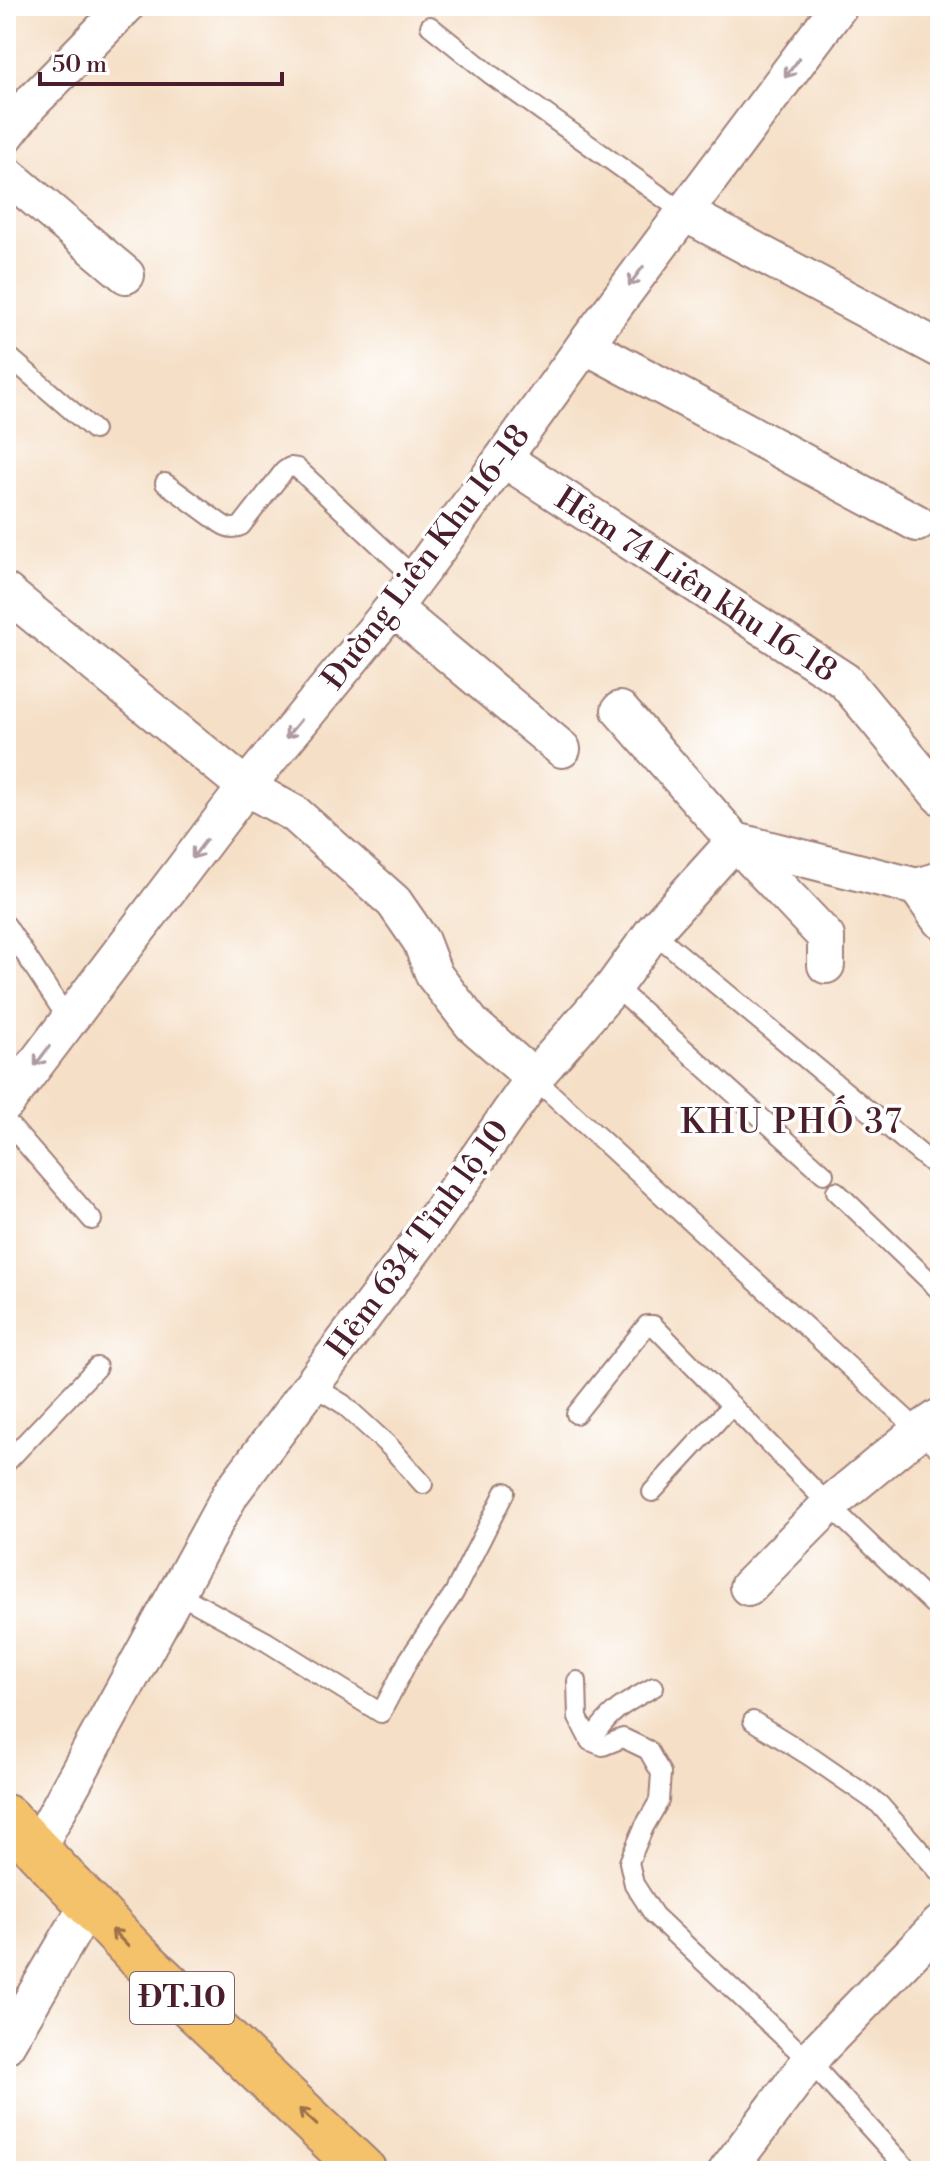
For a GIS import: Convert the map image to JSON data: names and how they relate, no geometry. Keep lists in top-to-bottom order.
{
  "streets": {
    "main road": ["ĐT.10"],
    "street": ["Đường Liên Khu 16-18", "Hẻm 74 Liên khu 16-18", "Hẻm 634 Tỉnh lộ 10"]
  },
  "crossings": [
    ["Đường Liên Khu 16-18", "Hẻm 74 Liên khu 16-18"],
    ["Hẻm 634 Tỉnh lộ 10", "ĐT.10"]
  ],
  "one_way": ["Đường Liên Khu 16-18"],
  "districts": ["KHU PHỐ 37"],
  "scale_bar": "50 m"
}
